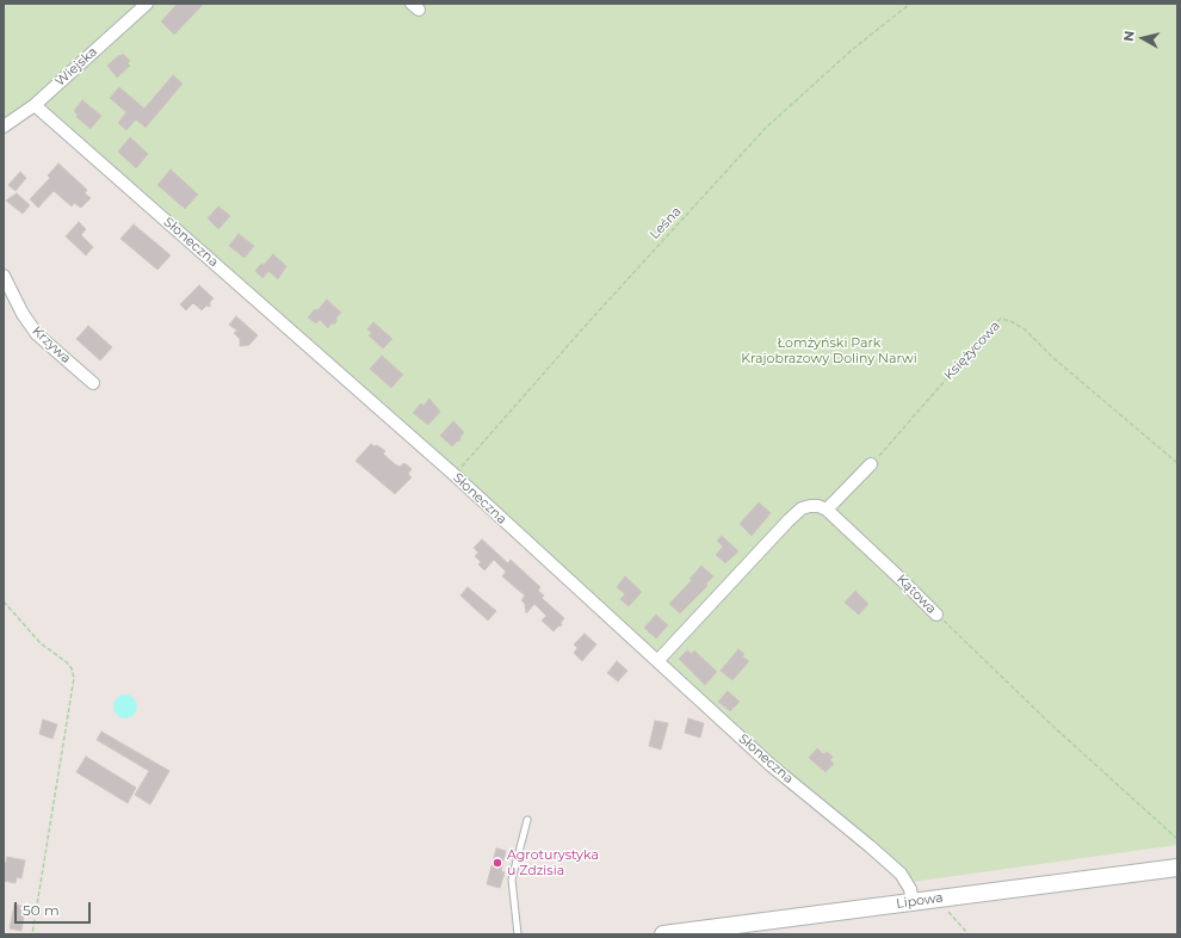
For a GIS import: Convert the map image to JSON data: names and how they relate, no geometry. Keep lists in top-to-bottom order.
{
  "streets": {
    "main road": ["Lipowa"],
    "street": [
      "Wiejska",
      "Słoneczna",
      "Krzywa",
      "Kątowa"
    ],
    "path": ["Leśna", "Księżycowa"]
  },
  "crossings": [
    ["Wiejska", "Słoneczna"],
    ["Leśna", "Słoneczna"],
    ["Słoneczna", "Lipowa"]
  ],
  "parks": ["Łomżyński Park Krajobrazowy Doliny Narwi"],
  "places": ["Agroturystyka u Zdzisia"],
  "scale_bar": "50 m",
  "north": "left"
}
